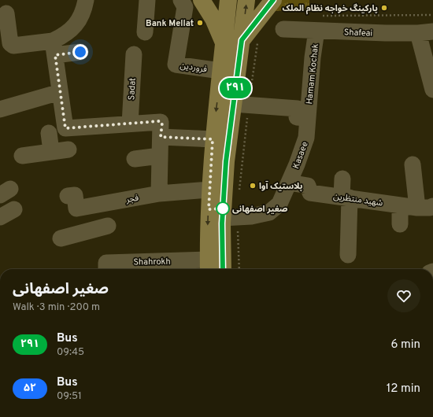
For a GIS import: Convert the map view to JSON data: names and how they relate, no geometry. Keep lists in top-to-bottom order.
{
  "streets": {
    "street": [
      "Shafeai",
      "فروردین",
      "Hamam Kochak",
      "Sadat",
      "Kasaee",
      "فجر",
      "شهید منتظرین",
      "Shahrokh"
    ]
  },
  "crossings": [
    ["Shafeai", "Hamam Kochak"],
    ["Hamam Kochak", "Kasaee"],
    ["Kasaee", "شهید منتظرین"]
  ],
  "places": [
    "پارکینگ خواجه نظام الملک",
    "Bank Mellat",
    "پلاستیک آوا",
    "صغیر اصفهانی"
  ],
  "lines": ["bus line ۲۹۱"],
  "page": {
    "on_map": "۲۹۱",
    "heading": ["صغیر اصفهانی", "Walk · 3 min · 200 m"],
    "list": [
      {
        "mark": "۲۹۱",
        "name": "Bus",
        "note": "09:45",
        "value": "6 min"
      },
      {
        "mark": "۵۲",
        "name": "Bus",
        "note": "09:51",
        "value": "12 min"
      }
    ]
  }
}
